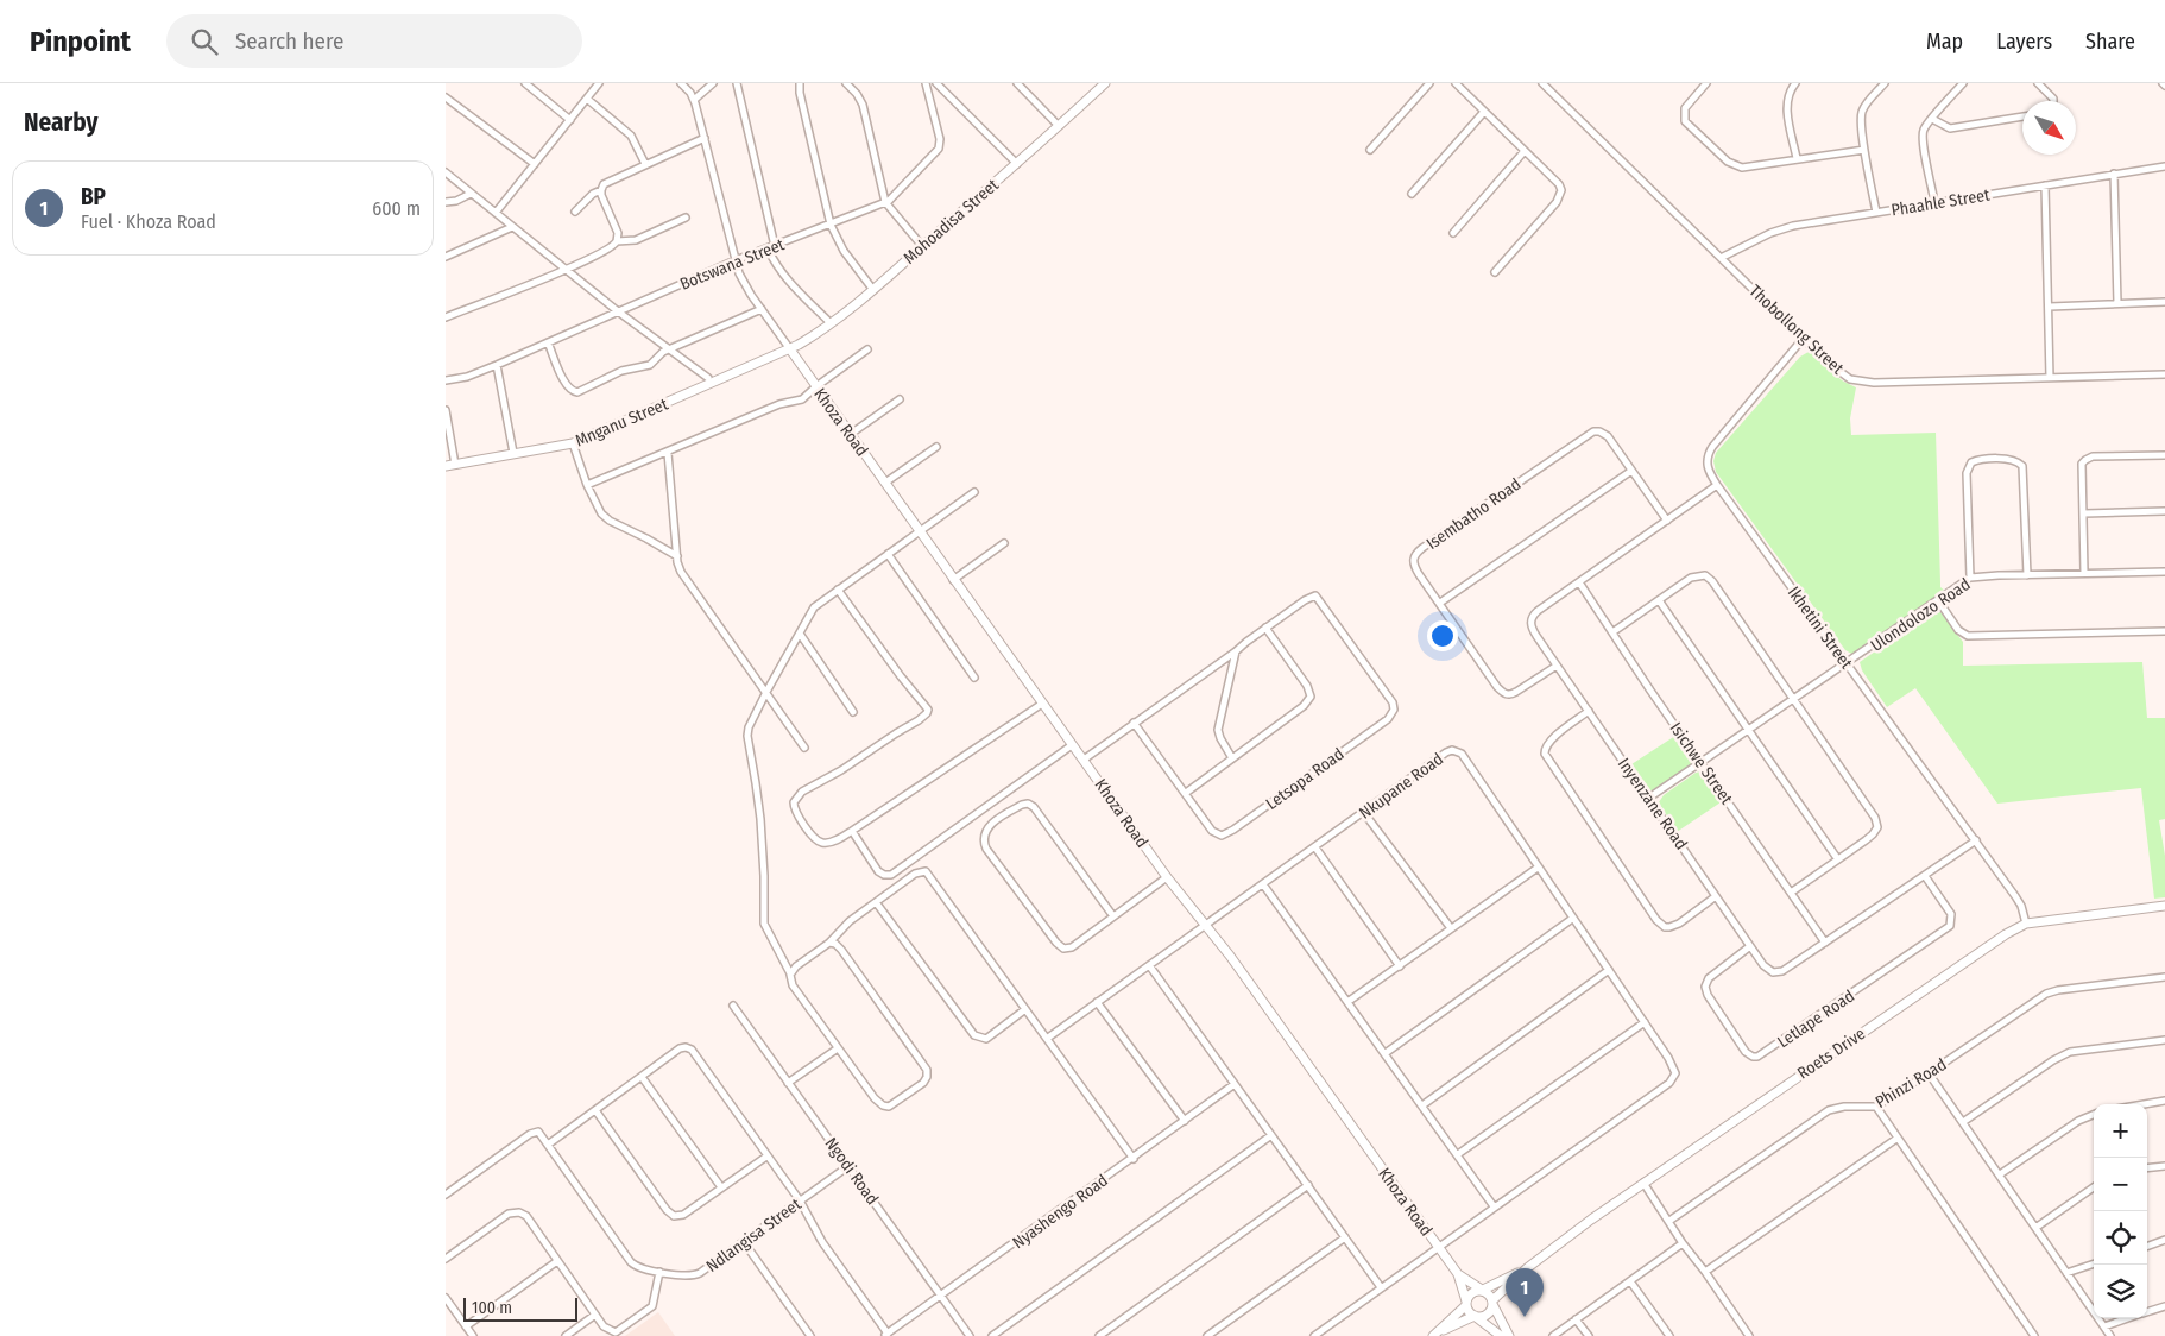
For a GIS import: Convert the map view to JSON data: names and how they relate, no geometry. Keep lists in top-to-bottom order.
{
  "streets": {
    "street": [
      "Phaahle Street",
      "Mohoadisa Street",
      "Botswana Street",
      "Thobollong Street",
      "Mnganu Street",
      "Khoza Road",
      "Isembatho Road",
      "Ulondolozo Road",
      "Ikhetini Street",
      "Isichwe Street",
      "Letsopa Road",
      "Nkupane Road",
      "Inyenzane Road",
      "Letlape Road",
      "Roets Drive",
      "Phinzi Road",
      "Ngodi Road",
      "Nyashengo Road",
      "Ndlangisa Street"
    ]
  },
  "crossings": [
    ["Phaahle Street", "Thobollong Street"],
    ["Mohoadisa Street", "Mnganu Street"],
    ["Mohoadisa Street", "Khoza Road"],
    ["Thobollong Street", "Ikhetini Street"],
    ["Mnganu Street", "Khoza Road"],
    ["Khoza Road", "Nkupane Road"],
    ["Khoza Road", "Roets Drive"],
    ["Isembatho Road", "Inyenzane Road"],
    ["Ulondolozo Road", "Ikhetini Street"],
    ["Ulondolozo Road", "Isichwe Street"],
    ["Ulondolozo Road", "Inyenzane Road"],
    ["Ikhetini Street", "Inyenzane Road"],
    ["Ikhetini Street", "Roets Drive"],
    ["Isichwe Street", "Inyenzane Road"],
    ["Inyenzane Road", "Letlape Road"],
    ["Ngodi Road", "Nyashengo Road"],
    ["Ngodi Road", "Ndlangisa Street"]
  ],
  "scale_bar": "100 m",
  "north": "bottom right",
  "page": {
    "header": "Pinpoint",
    "search": "Search here",
    "nav": ["Map", "Layers", "Share"],
    "heading": "Nearby",
    "list": [
      {
        "mark": "1",
        "name": "BP",
        "note": "Fuel · Khoza Road",
        "value": "600 m"
      }
    ],
    "map_buttons": ["+", "−"],
    "pins": "1",
    "scale": "100 m"
  }
}
